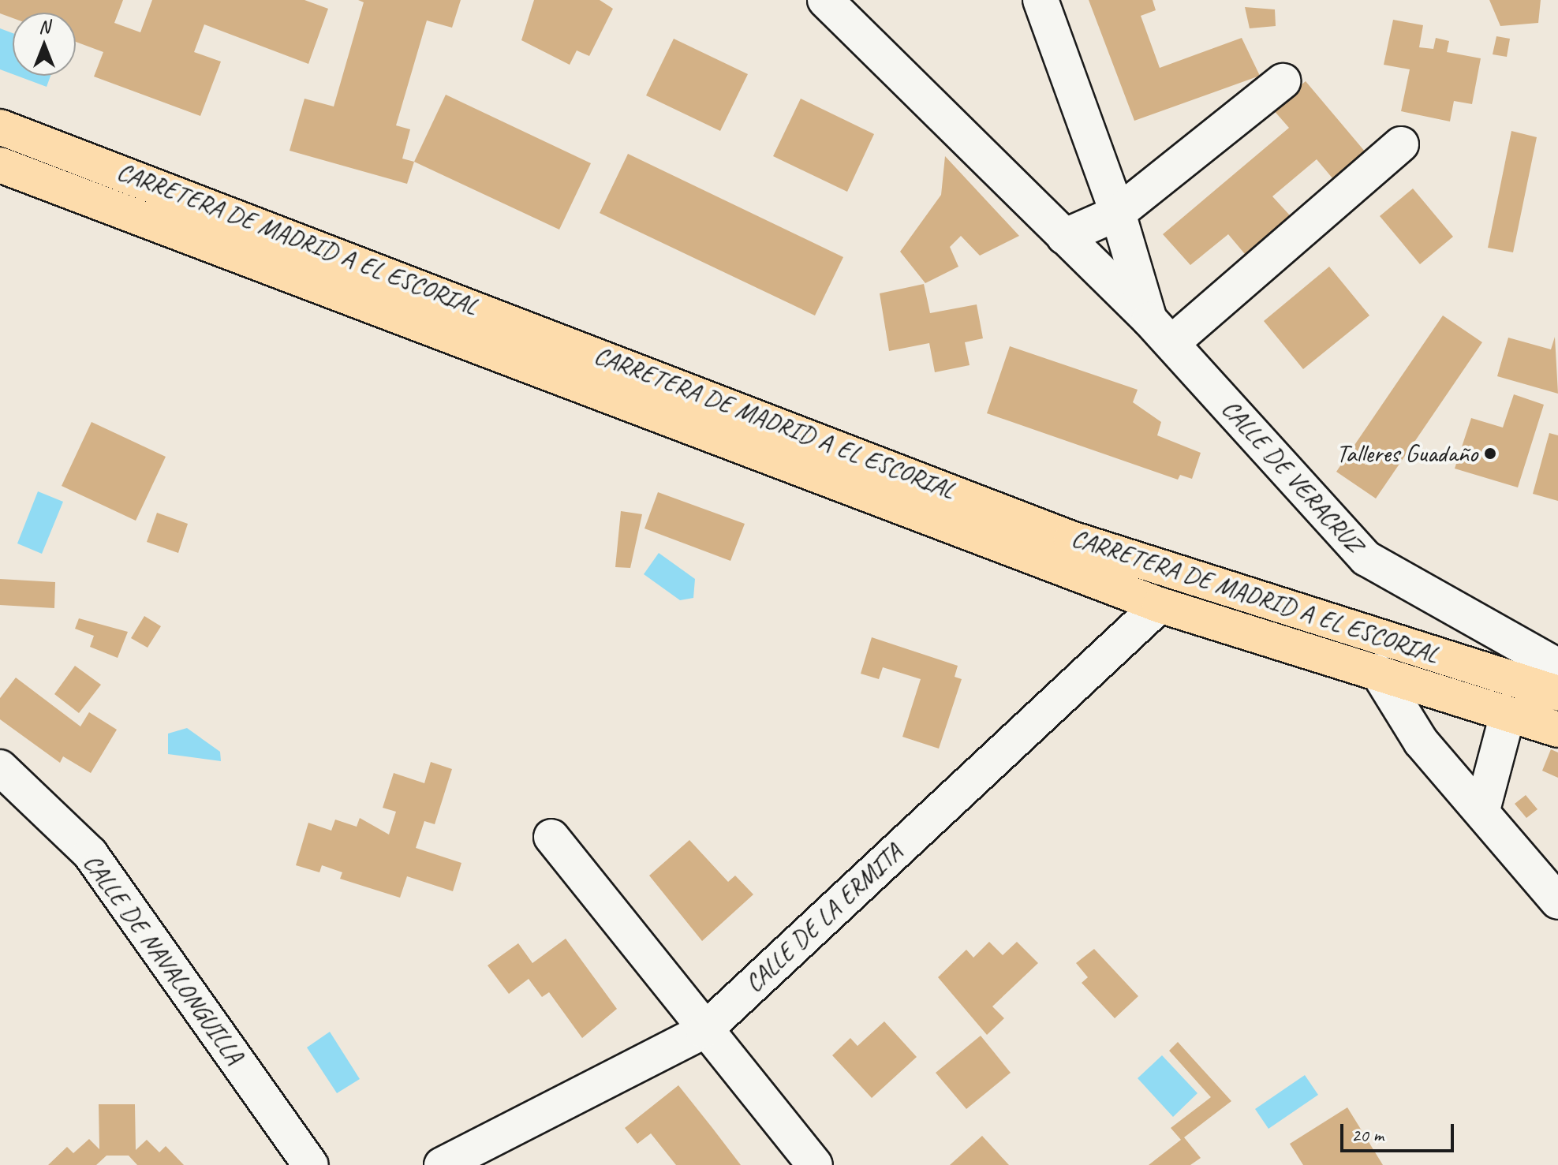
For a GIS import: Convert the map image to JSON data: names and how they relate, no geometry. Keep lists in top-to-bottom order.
{
  "streets": {
    "highway": ["CARRETERA DE MADRID A EL ESCORIAL"],
    "street": ["CALLE DE VERACRUZ", "CALLE DE LA ERMITA", "CALLE DE NAVALONGUILLA"]
  },
  "crossings": [
    ["CARRETERA DE MADRID A EL ESCORIAL", "CALLE DE LA ERMITA"]
  ],
  "places": ["Talleres Guadaño"],
  "scale_bar": "20 m",
  "north": "top"
}
